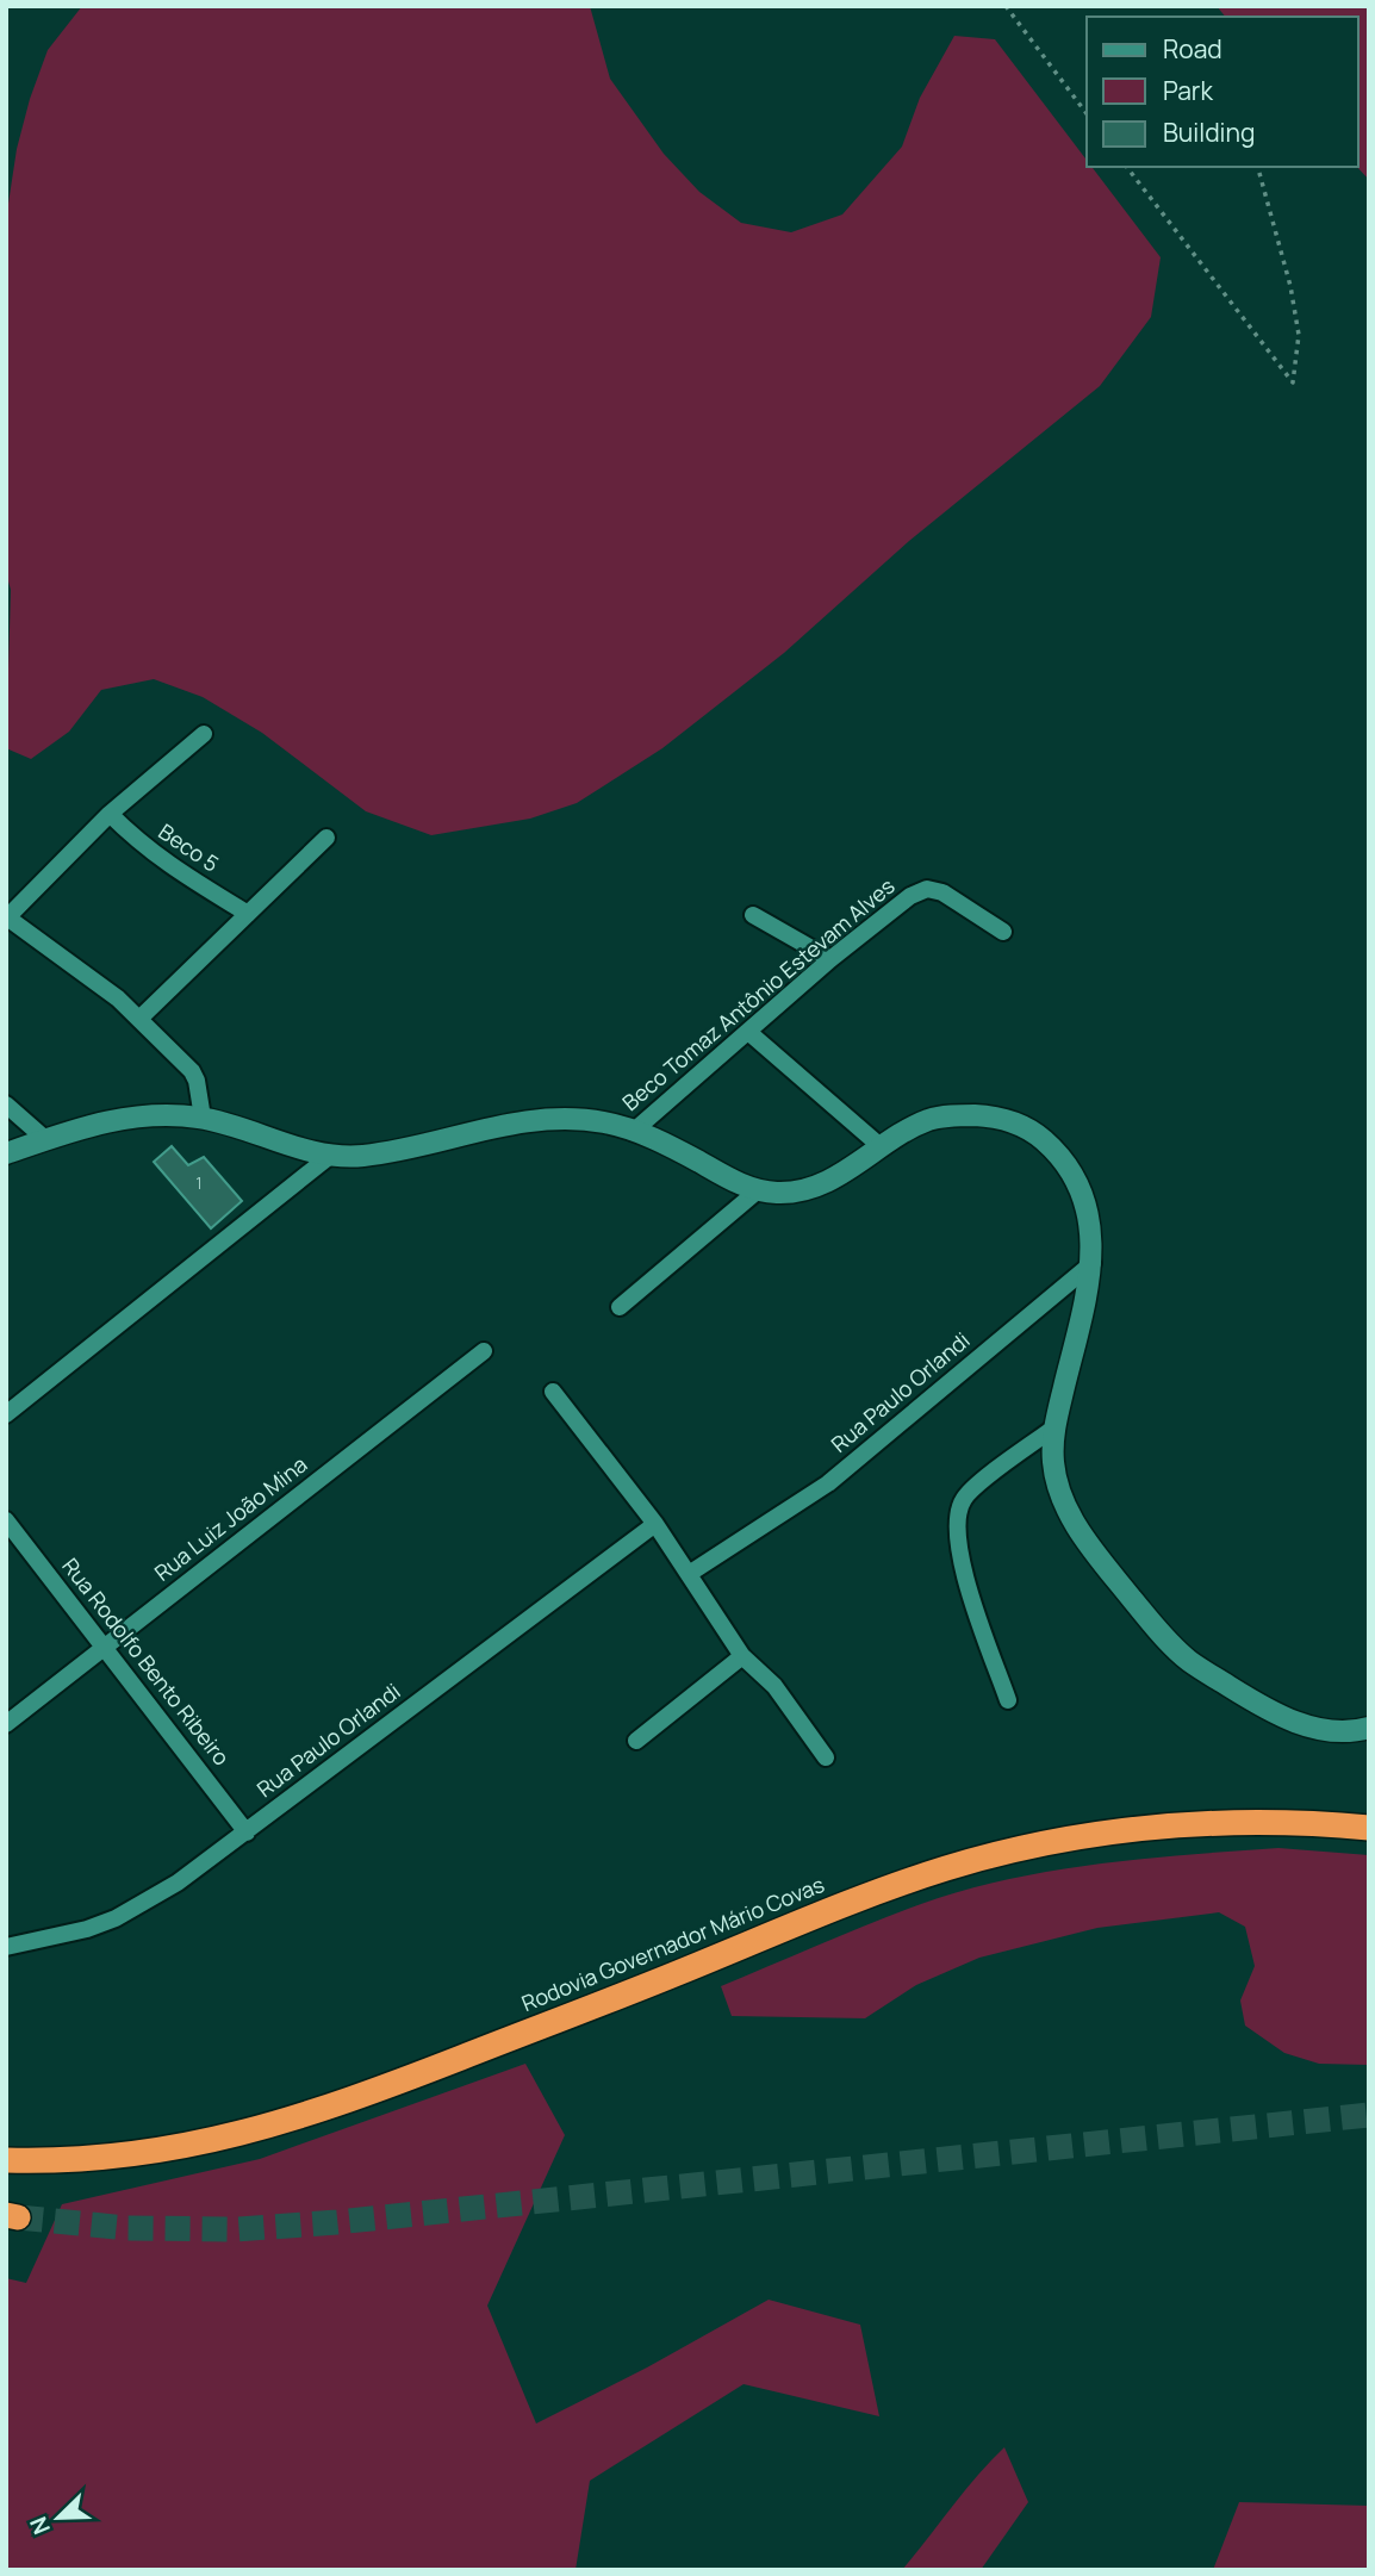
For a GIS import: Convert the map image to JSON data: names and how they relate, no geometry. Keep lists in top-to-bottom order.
{
  "streets": {
    "highway": ["Rodovia Governador Mário Covas"],
    "street": [
      "Beco 5",
      "Beco Tomaz Antônio Estevam Alves",
      "Rua Paulo Orlandi",
      "Rua Luiz João Mina",
      "Rua Rodolfo Bento Ribeiro"
    ]
  },
  "crossings": [
    ["Rua Paulo Orlandi", "Rua Rodolfo Bento Ribeiro"],
    ["Rua Luiz João Mina", "Rua Rodolfo Bento Ribeiro"]
  ],
  "house_numbers": ["1"],
  "legend": ["Road", "Park", "Building"],
  "north": "bottom left"
}
